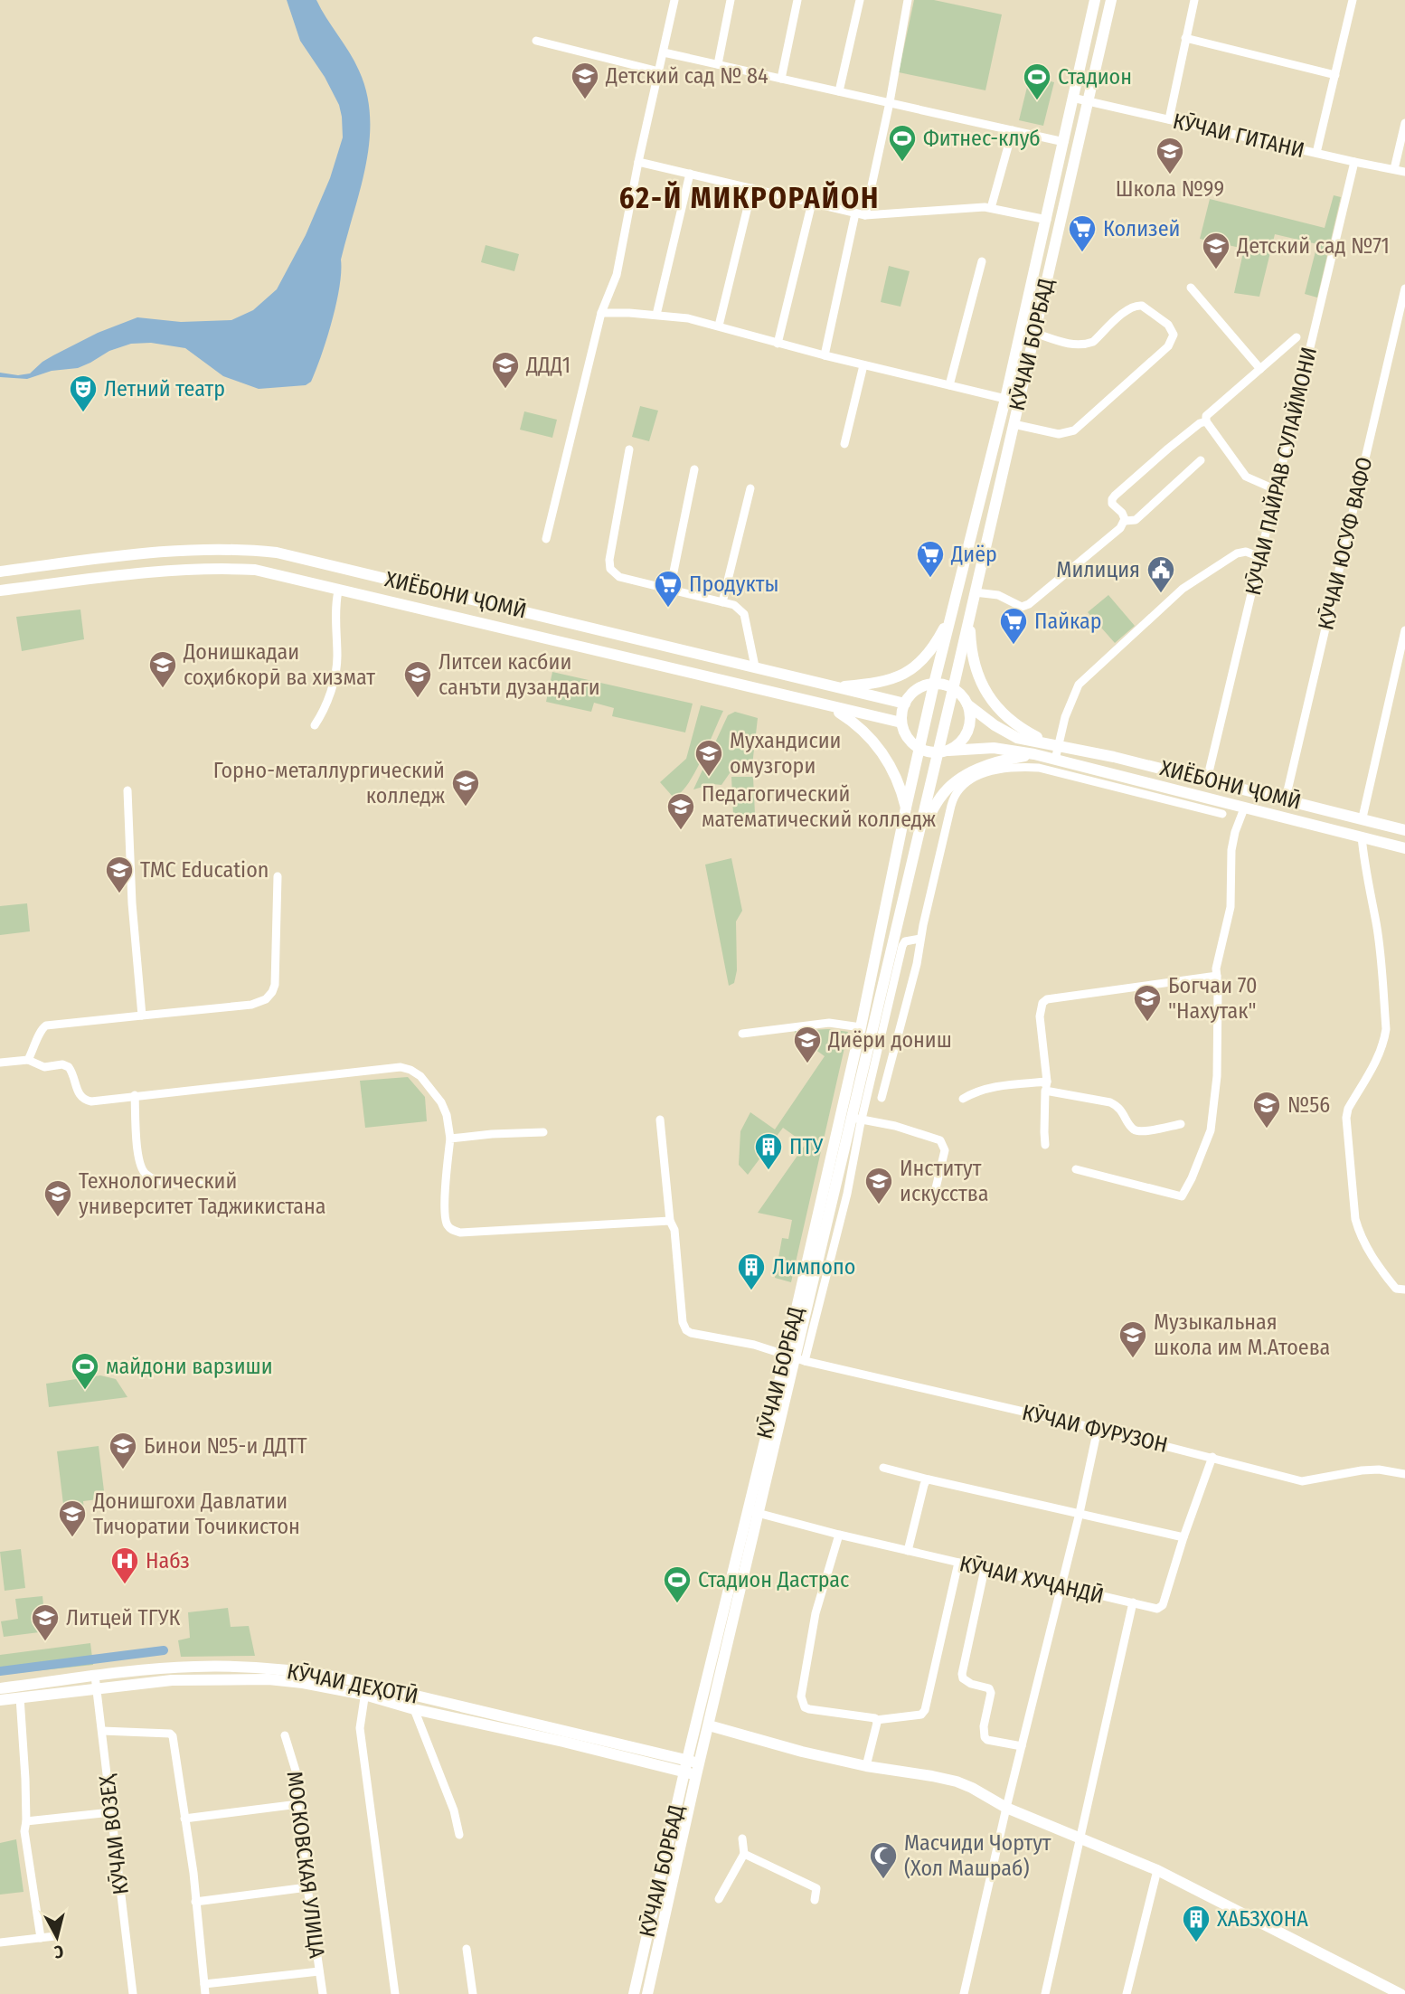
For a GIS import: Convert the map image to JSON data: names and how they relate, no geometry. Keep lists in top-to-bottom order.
{
  "streets": {
    "main road": ["КӮЧАИ БОРБАД", "ХИЁБОНИ ҶОМӢ", "КӮЧАИ ДЕҲОТӢ"],
    "street": [
      "КӮЧАИ ГИТАНИ",
      "КӮЧАИ ПАЙРАВ СУЛАЙМОНИ",
      "КӮЧАИ ЮСУФ ВАФО",
      "КӮЧАИ ФУРУЗОН",
      "КӮЧАИ ХУҶАНДӢ",
      "КӮЧАИ ВОЗЕҲ",
      "МОСКОВСКАЯ УЛИЦА"
    ]
  },
  "crossings": [
    ["КӮЧАИ ГИТАНИ", "КӮЧАИ БОРБАД"],
    ["КӮЧАИ ГИТАНИ", "КӮЧАИ ПАЙРАВ СУЛАЙМОНИ"],
    ["КӮЧАИ БОРБАД", "ХИЁБОНИ ҶОМӢ"],
    ["КӮЧАИ БОРБАД", "КӮЧАИ ФУРУЗОН"],
    ["КӮЧАИ БОРБАД", "КӮЧАИ ХУҶАНДӢ"],
    ["КӮЧАИ БОРБАД", "КӮЧАИ ДЕҲОТӢ"],
    ["КӮЧАИ ПАЙРАВ СУЛАЙМОНИ", "ХИЁБОНИ ҶОМӢ"],
    ["КӮЧАИ ЮСУФ ВАФО", "ХИЁБОНИ ҶОМӢ"],
    ["КӮЧАИ ФУРУЗОН", "КӮЧАИ ХУҶАНДӢ"],
    ["КӮЧАИ ДЕҲОТӢ", "КӮЧАИ ВОЗЕҲ"]
  ],
  "districts": ["62-Й МИКРОРАЙОН"],
  "places": {
    "school or university": [
      "Детский сад № 84",
      "Школа №99",
      "Детский сад №71",
      "ДДД1",
      "Донишкадаи соҳибкорӣ ва хизмат",
      "Литсеи касбии санъти дузандаги",
      "Мухандисии омузгори",
      "Горно-металлургический колледж",
      "Педагогический математический колледж",
      "TMC Education",
      "Богчаи 70 \"Нахутак\"",
      "Диёри дониш",
      "№56",
      "Институт искусства",
      "Технологический университет Таджикистана",
      "Музыкальная школа им М.Атоева",
      "Бинои №5-и ДДТТ",
      "Донишгохи Давлатии Тичоратии Точикистон",
      "Литцей ТГУК"
    ],
    "sports": [
      "Стадион",
      "Фитнес-клуб",
      "майдони варзиши",
      "Стадион Дастрас"
    ],
    "supermarket": [
      "Колизей",
      "Диëр",
      "Продукты",
      "Пайкар"
    ],
    "theatre": ["Летний театр"],
    "public building": ["Милиция"],
    "building": ["ПТУ", "Лимпопо", "ХАБЗХОНА"],
    "hospital": ["Набз"],
    "mosque": ["Масчиди Чортут (Хол Машраб)"]
  },
  "north": "bottom"
}
